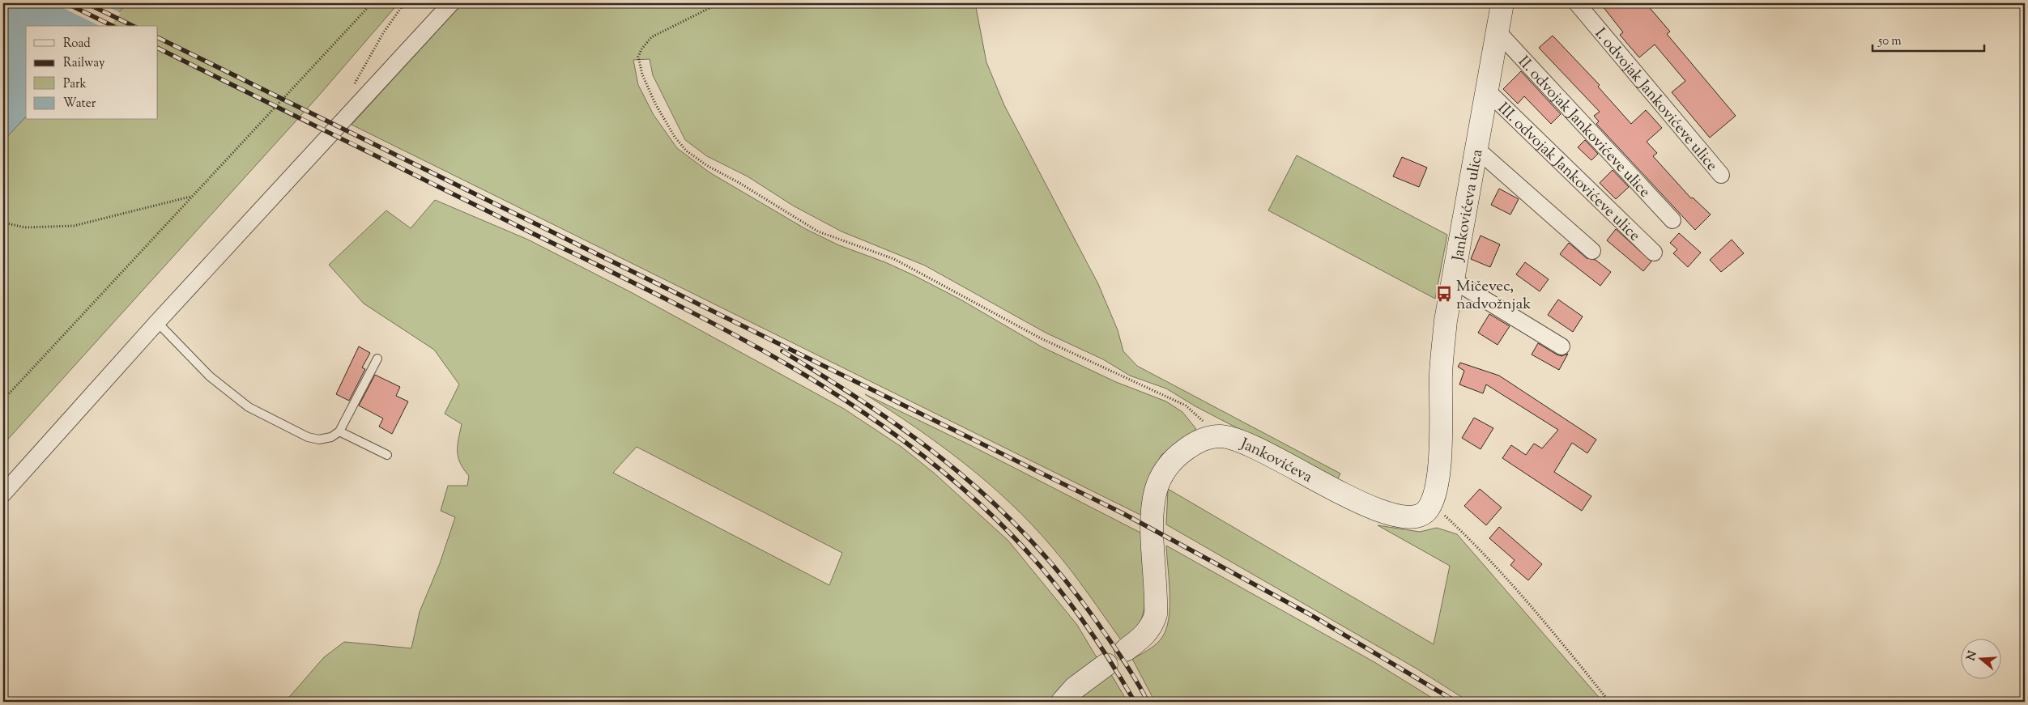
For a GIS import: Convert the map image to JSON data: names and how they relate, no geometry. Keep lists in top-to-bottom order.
{
  "streets": {
    "main road": ["Jankovićeva ulica", "Jankovićeva"],
    "street": ["I. odvojak Jankovićeve ulice", "II. odvojak Jankovićeve ulice", "III. odvojak Jankovićeve ulice"]
  },
  "crossings": [
    ["II. odvojak Jankovićeve ulice", "Jankovićeva ulica"],
    ["III. odvojak Jankovićeve ulice", "Jankovićeva ulica"],
    ["Jankovićeva ulica", "Jankovićeva"]
  ],
  "places": {
    "bus stop": ["Mičevec, nadvožnjak"]
  },
  "legend": [
    "Road",
    "Railway",
    "Park",
    "Water"
  ],
  "scale_bar": "50 m",
  "north": "left"
}
